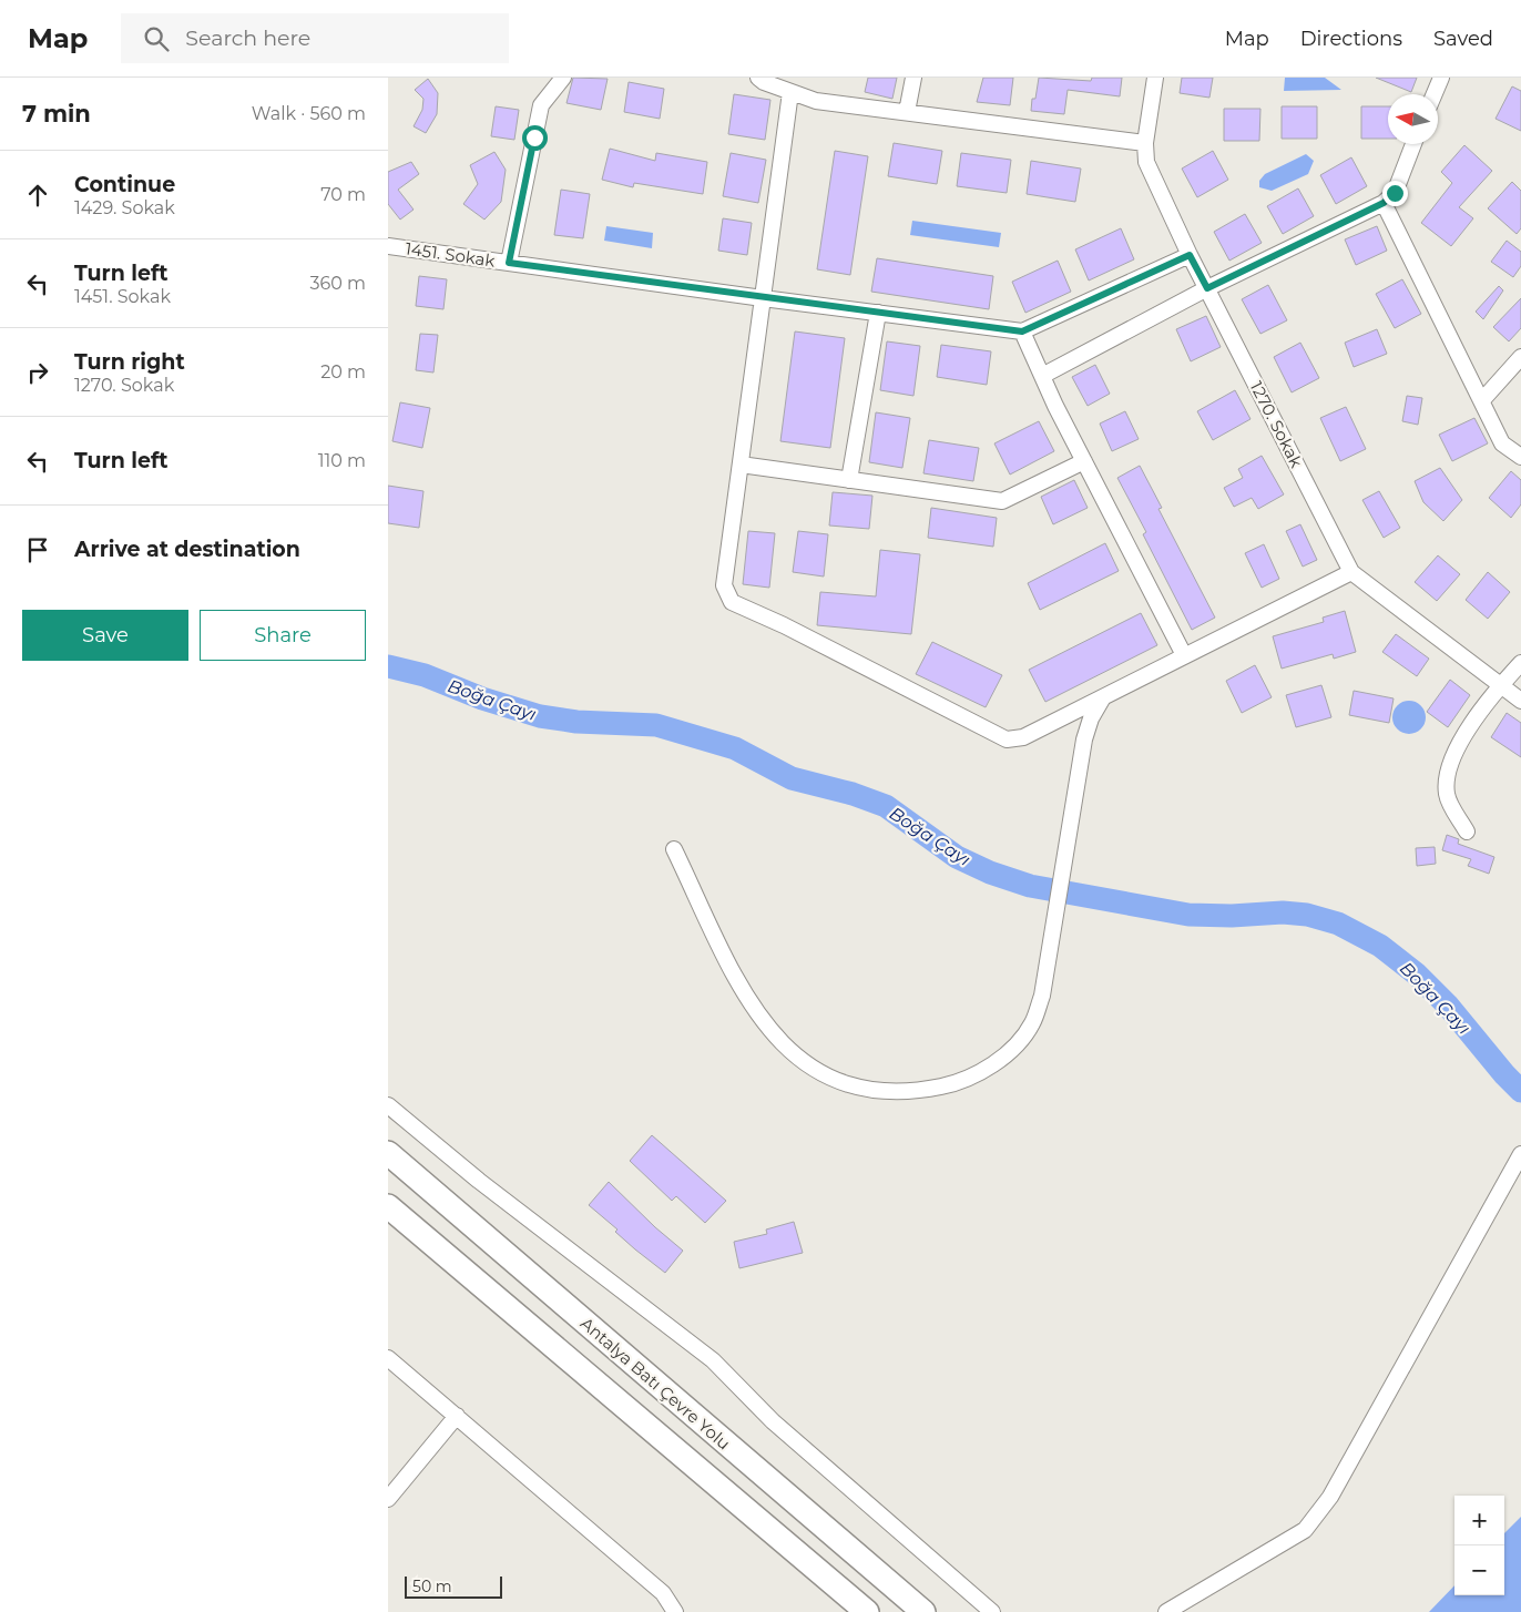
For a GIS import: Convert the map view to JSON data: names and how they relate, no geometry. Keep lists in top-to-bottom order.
{
  "streets": {
    "highway": ["Antalya Batı Çevre Yolu"],
    "street": ["1451. Sokak", "1270. Sokak"]
  },
  "water": ["Boğa Çayı"],
  "scale_bar": "50 m",
  "north": "left",
  "page": {
    "header": "Map",
    "search": "Search here",
    "nav": ["Map", "Directions", "Saved"],
    "heading": ["7 min", "Walk · 560 m"],
    "list": [
      ["Continue", "1429. Sokak", "70 m"],
      ["Turn left", "1451. Sokak", "360 m"],
      ["Turn right", "1270. Sokak", "20 m"],
      ["Turn left", "110 m"],
      "Arrive at destination"
    ],
    "buttons": ["Save", "Share"],
    "map_buttons": ["+", "−"],
    "scale": "50 m"
  }
}
